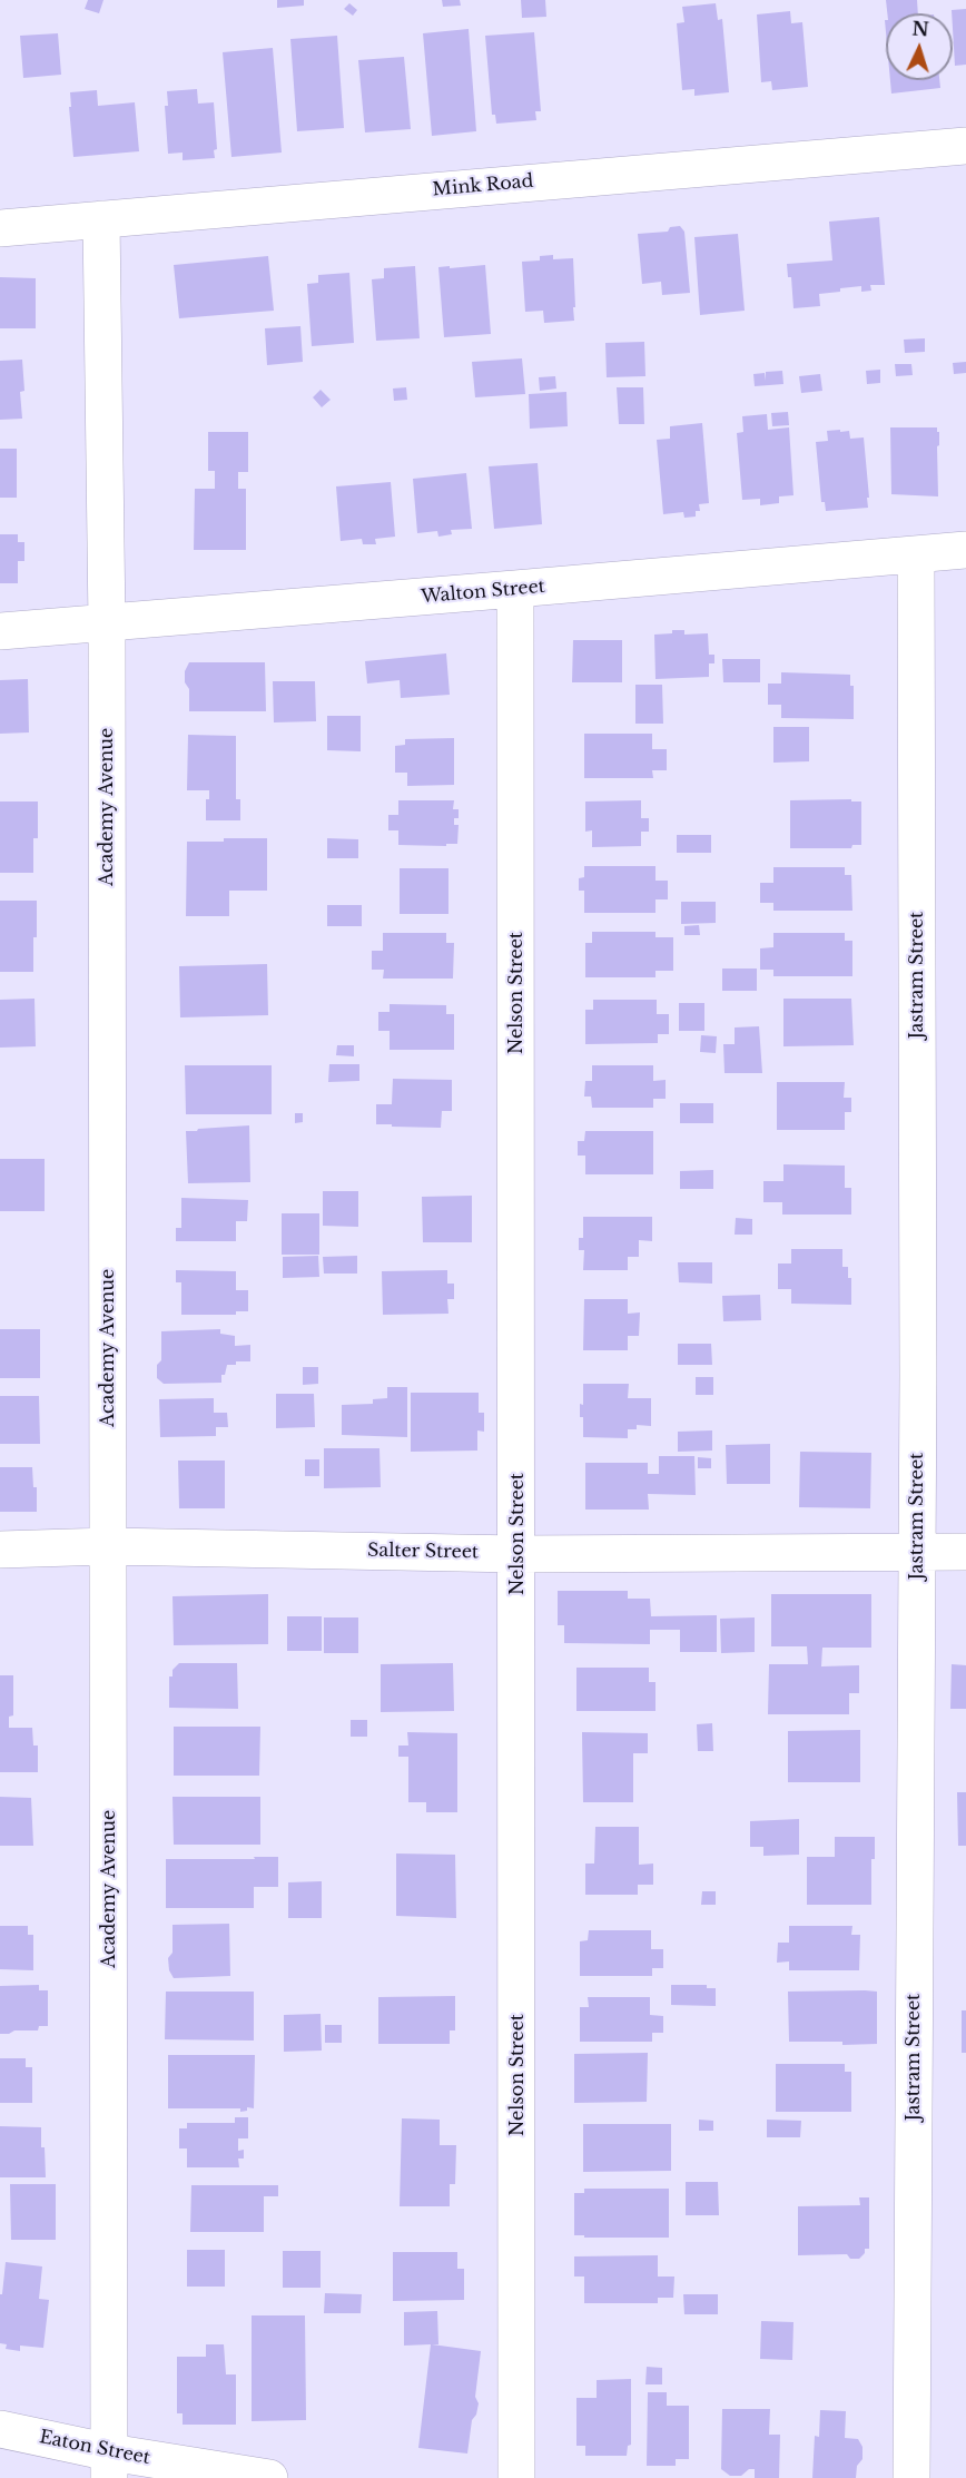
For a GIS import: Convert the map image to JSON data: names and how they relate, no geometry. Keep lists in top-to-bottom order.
{
  "streets": {
    "street": [
      "Mink Road",
      "Walton Street",
      "Academy Avenue",
      "Jastram Street",
      "Nelson Street",
      "Salter Street",
      "Eaton Street"
    ]
  },
  "crossings": [
    ["Mink Road", "Academy Avenue"],
    ["Walton Street", "Academy Avenue"],
    ["Walton Street", "Jastram Street"],
    ["Walton Street", "Nelson Street"],
    ["Academy Avenue", "Salter Street"],
    ["Academy Avenue", "Eaton Street"],
    ["Jastram Street", "Salter Street"],
    ["Nelson Street", "Salter Street"]
  ],
  "north": "top"
}
